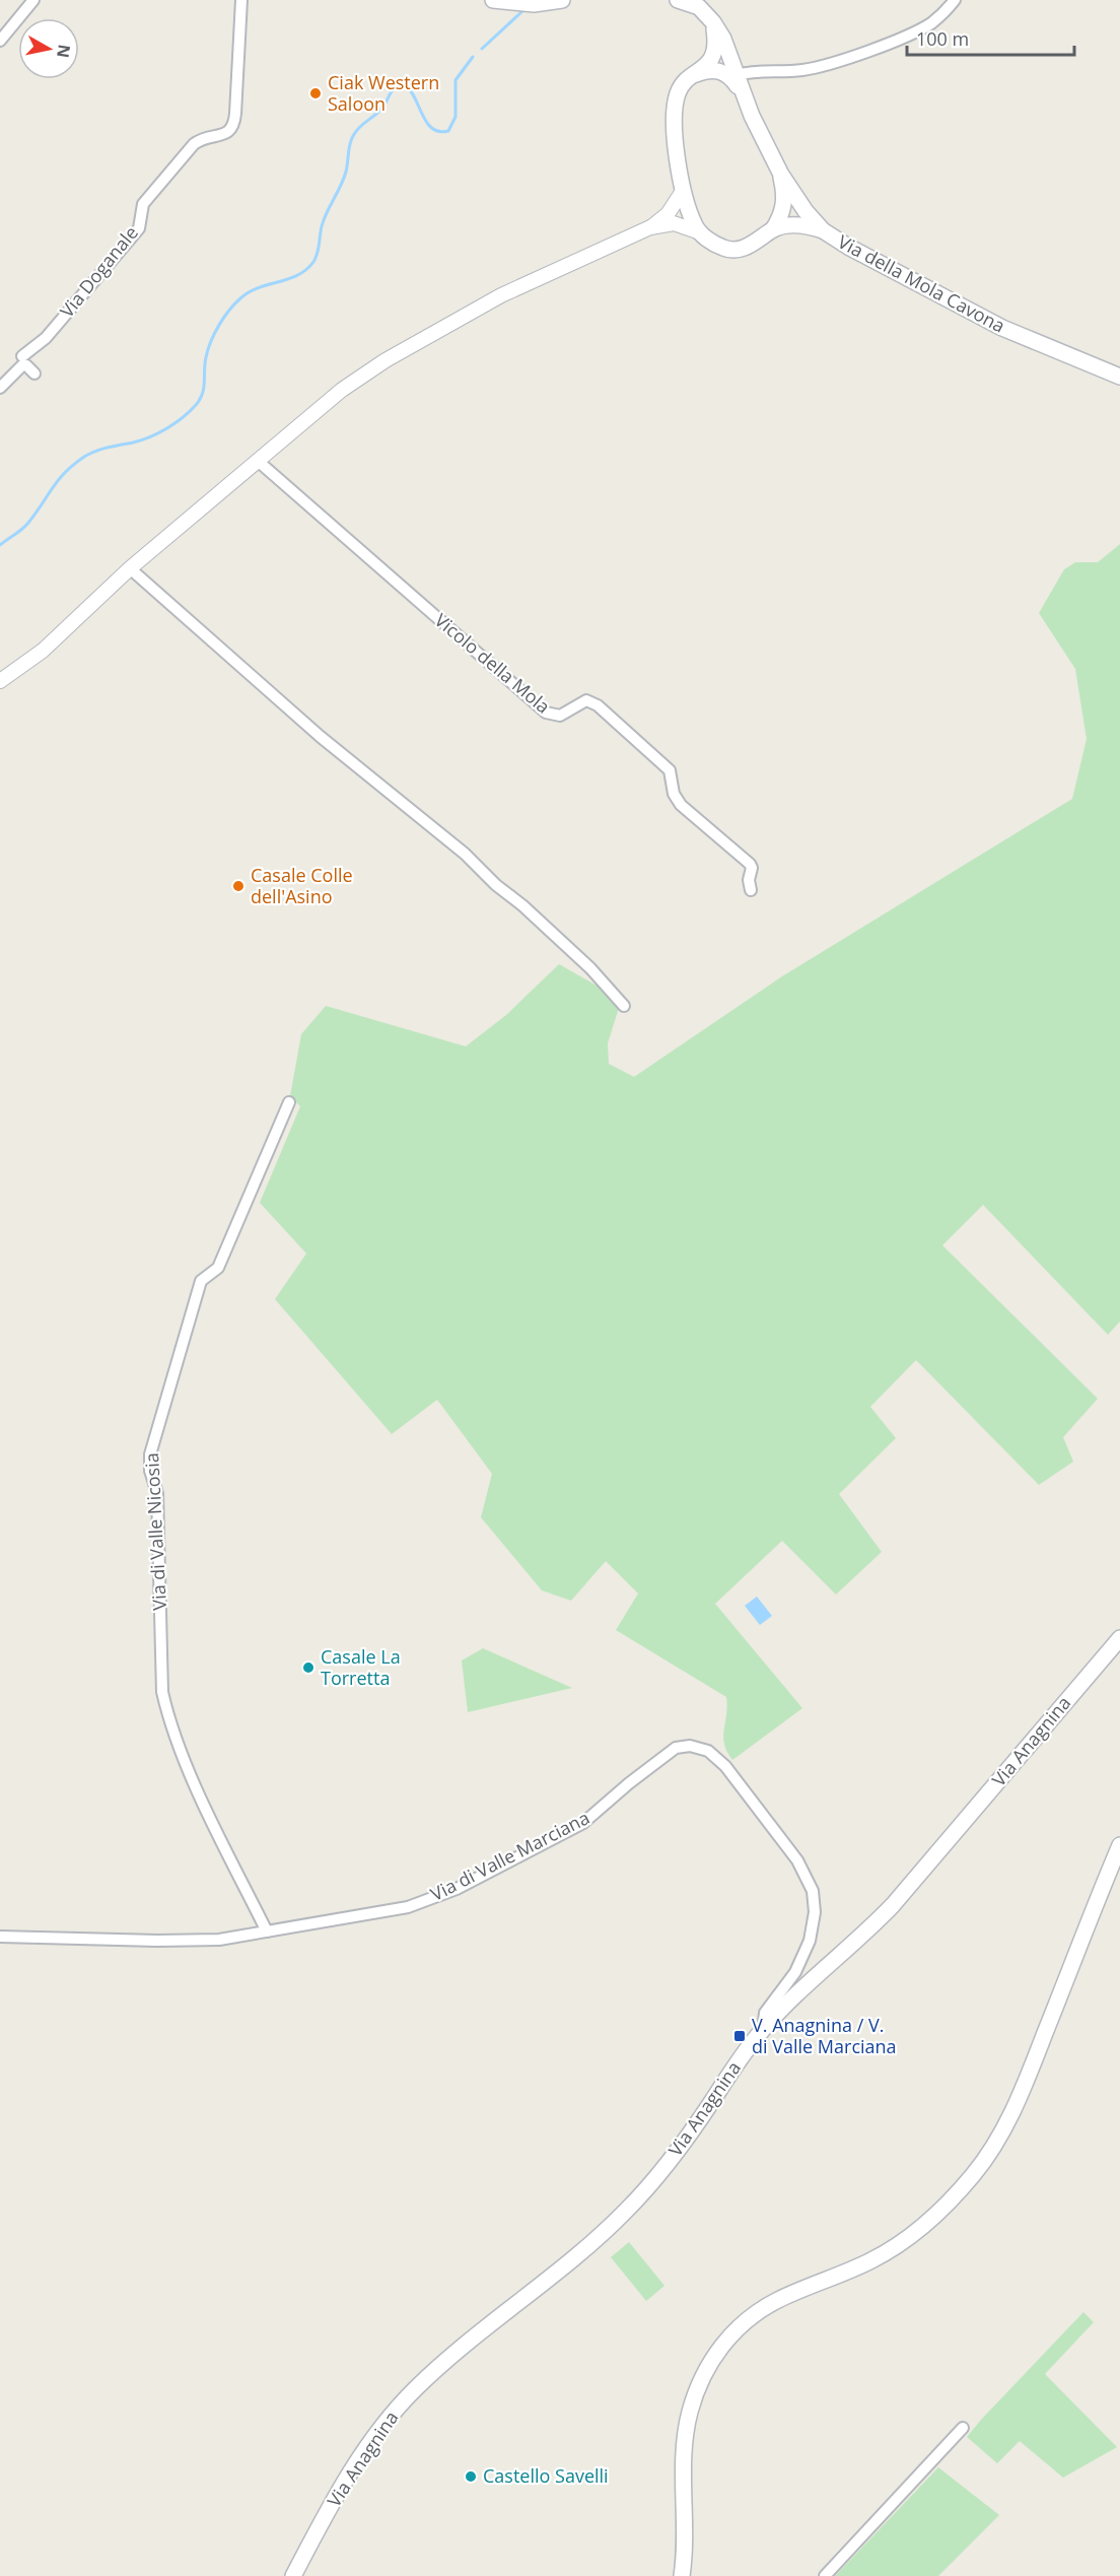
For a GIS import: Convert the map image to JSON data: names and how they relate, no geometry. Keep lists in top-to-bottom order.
{
  "streets": {
    "main road": ["Via della Mola Cavona", "Via Anagnina"],
    "street": [
      "Via Doganale",
      "Vicolo della Mola",
      "Via di Valle Nicosia",
      "Via di Valle Marciana"
    ]
  },
  "crossings": [
    ["Via di Valle Nicosia", "Via di Valle Marciana"],
    ["Via Anagnina", "Via di Valle Marciana"]
  ],
  "places": {
    "other": [
      "Ciak Western Saloon",
      "Casale Colle dell'Asino",
      "Casale La Torretta",
      "Castello Savelli"
    ],
    "transit": ["V. Anagnina / V. di Valle Marciana"]
  },
  "scale_bar": "100 m",
  "north": "right"
}
